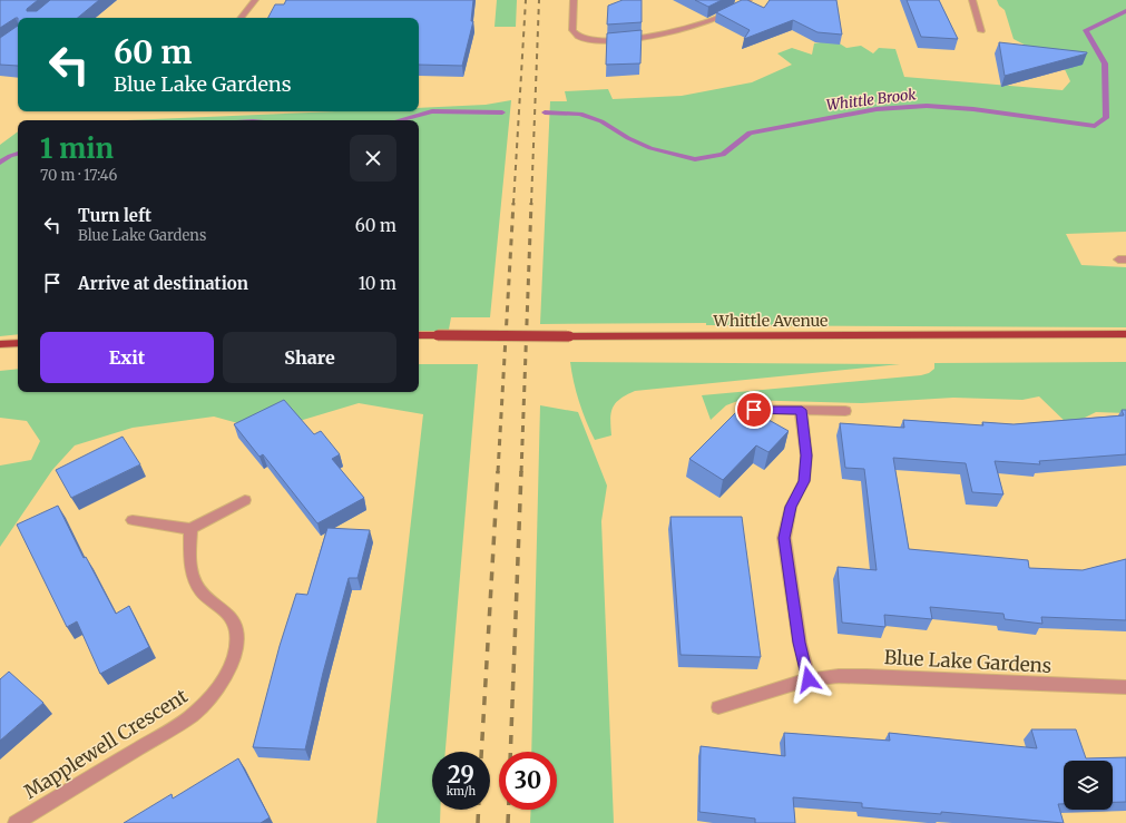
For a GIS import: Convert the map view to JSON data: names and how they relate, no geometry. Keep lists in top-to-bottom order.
{
  "streets": {
    "main road": ["Whittle Avenue"],
    "street": ["Blue Lake Gardens", "Mapplewell Crescent"]
  },
  "water": ["Whittle Brook"],
  "page": {
    "turn": ["60 m", "Blue Lake Gardens"],
    "heading": ["1 min", "70 m · 17:46"],
    "list": [
      {
        "name": "Turn left",
        "note": "Blue Lake Gardens",
        "value": "60 m"
      },
      {
        "name": "Arrive at destination",
        "value": "10 m"
      }
    ],
    "buttons": ["Exit", "Share"],
    "speed": "29 km/h",
    "limit": "30"
  }
}
